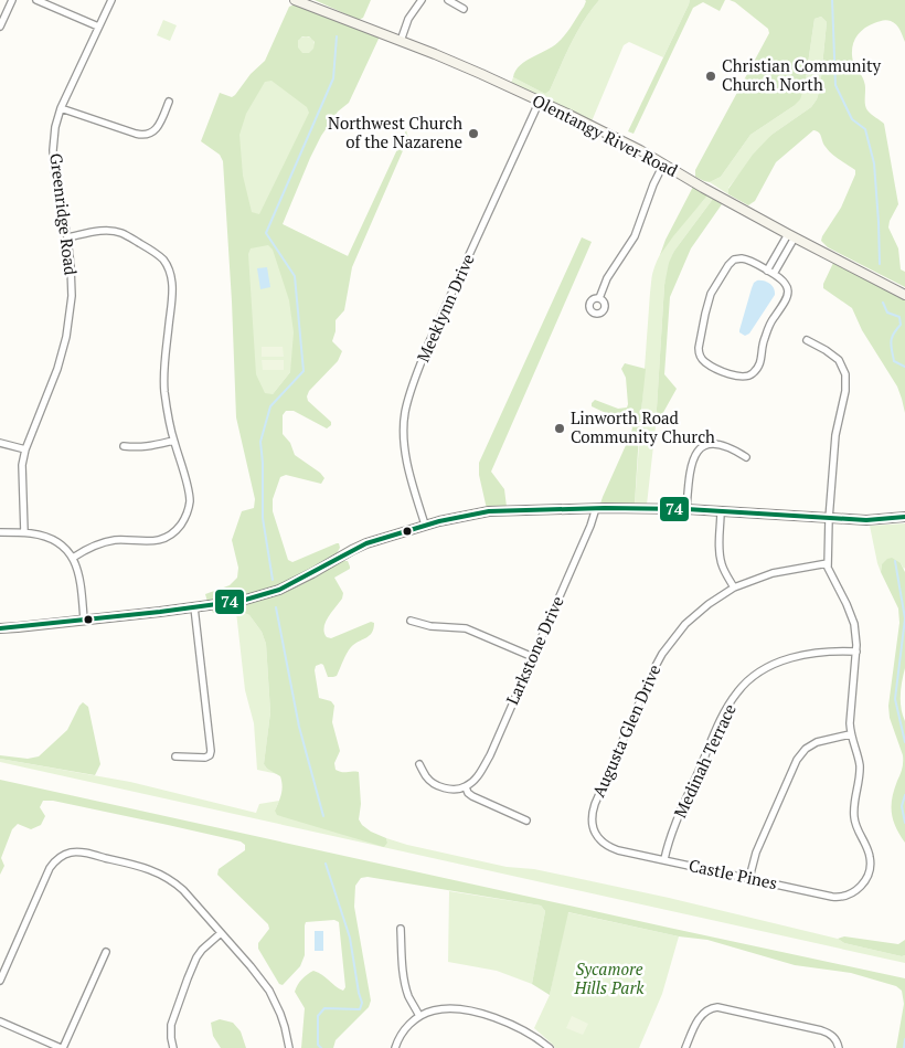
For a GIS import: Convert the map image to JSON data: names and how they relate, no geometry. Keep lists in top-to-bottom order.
{
  "streets": {
    "main road": ["Olentangy River Road"],
    "street": [
      "Greenridge Road",
      "Meeklynn Drive",
      "Larkstone Drive",
      "Augusta Glen Drive",
      "Medinah Terrace",
      "Castle Pines"
    ]
  },
  "crossings": [
    ["Olentangy River Road", "Meeklynn Drive"],
    ["Augusta Glen Drive", "Castle Pines"],
    ["Medinah Terrace", "Castle Pines"]
  ],
  "parks": ["Sycamore Hills Park"],
  "places": ["Christian Community Church North", "Northwest Church of the Nazarene", "Linworth Road Community Church"],
  "lines": ["transit line 74"]
}
